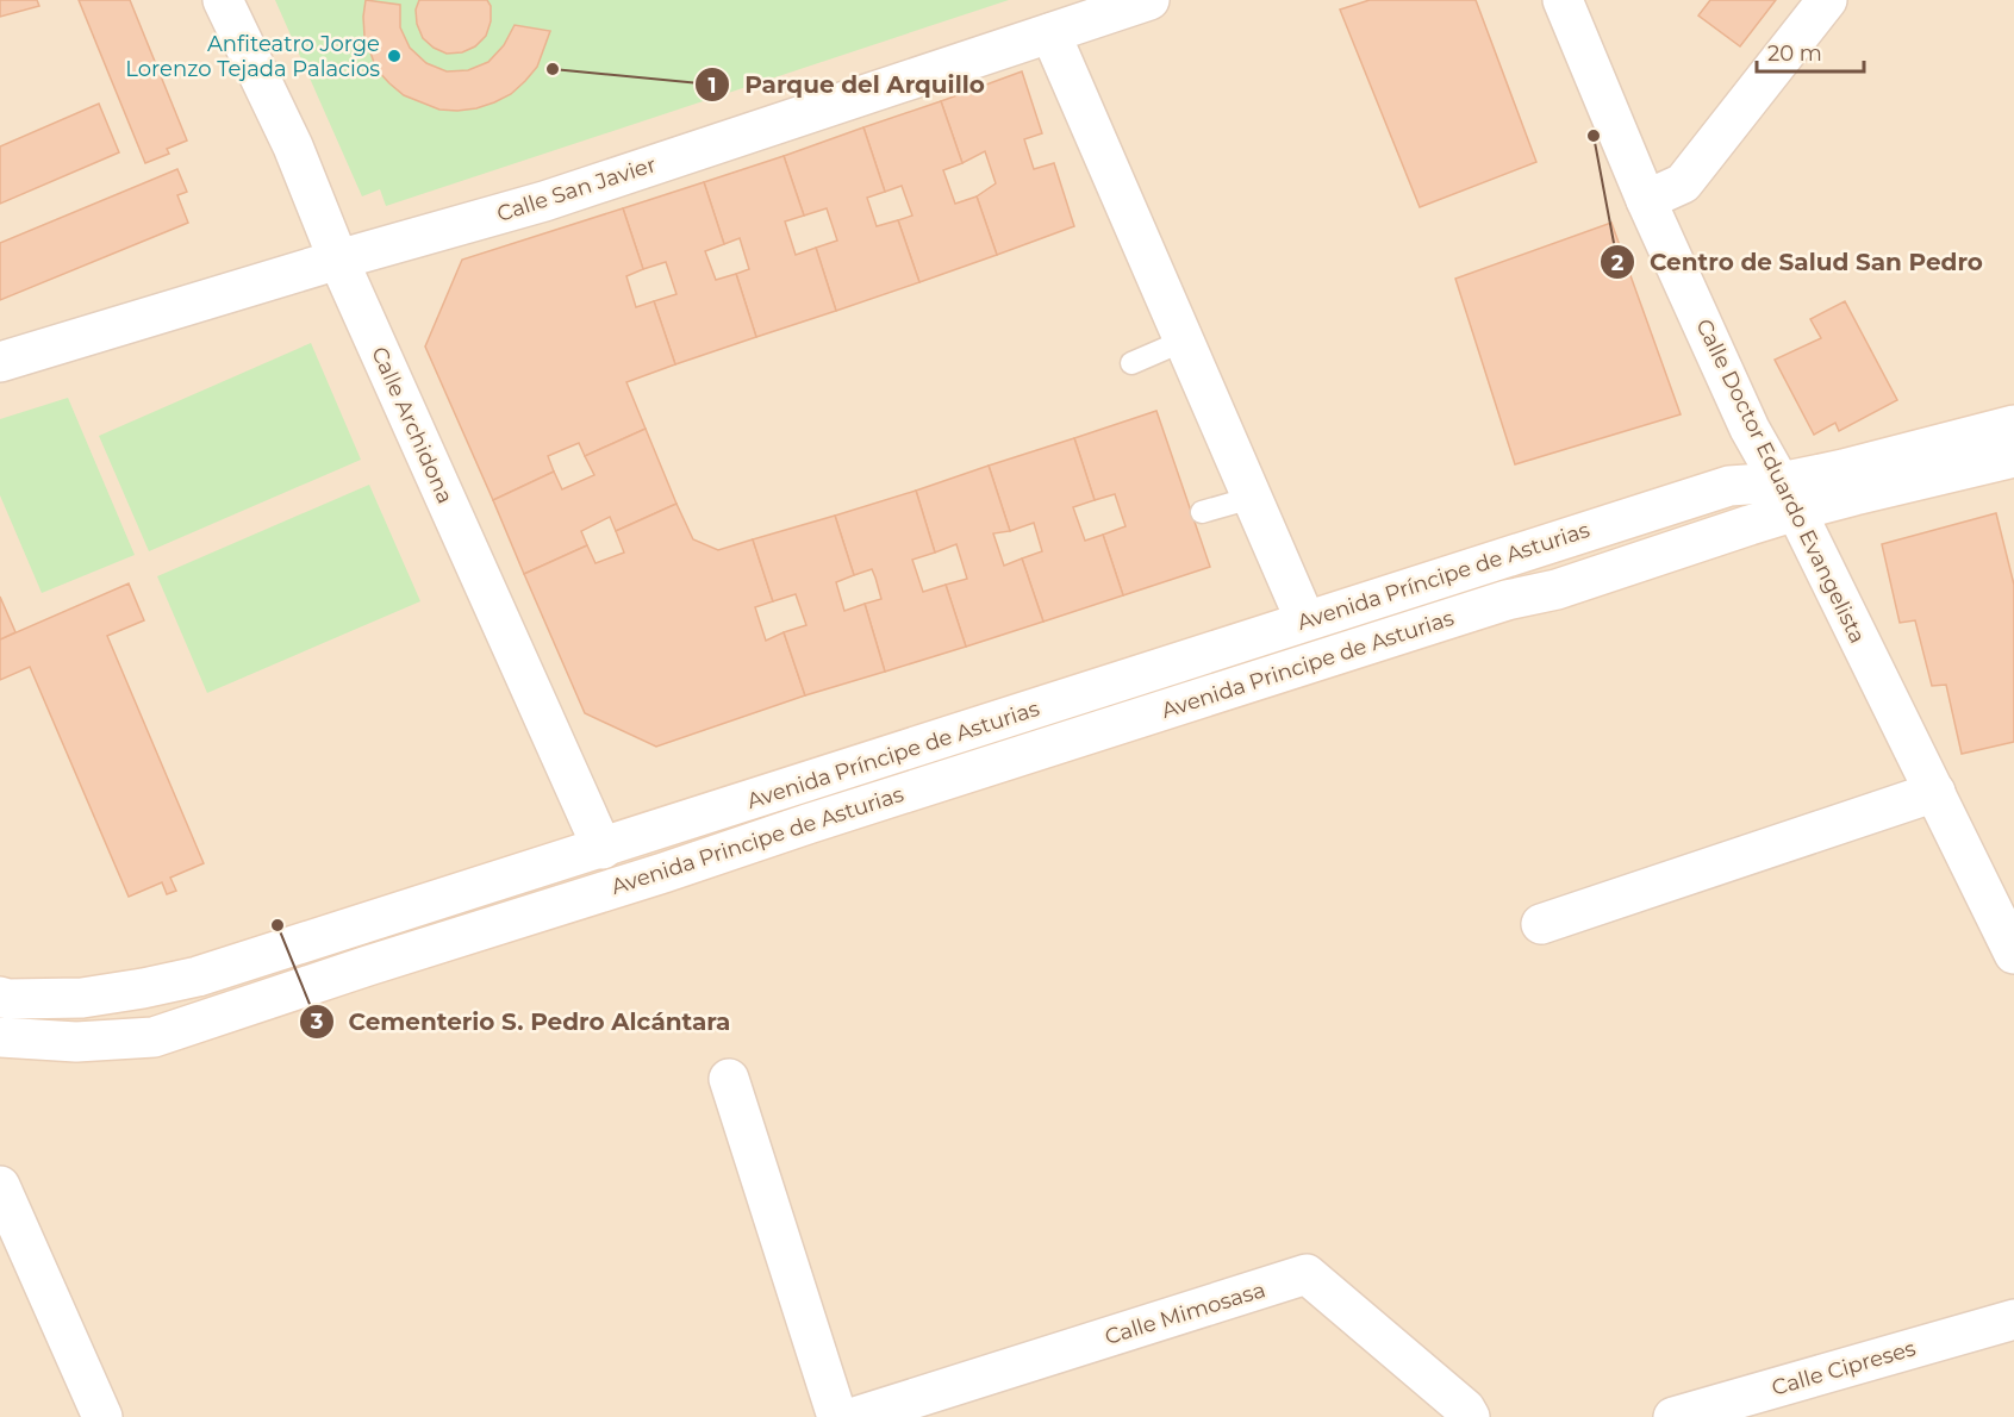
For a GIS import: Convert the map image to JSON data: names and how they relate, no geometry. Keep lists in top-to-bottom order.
{
  "streets": {
    "street": [
      "Calle San Javier",
      "Calle Archidona",
      "Calle Doctor Eduardo Evangelista",
      "Avenida Príncipe de Asturias",
      "Avenida Principe de Asturias",
      "Calle Mimosasa",
      "Calle Cipreses"
    ]
  },
  "crossings": [
    ["Calle San Javier", "Calle Archidona"],
    ["Calle Archidona", "Avenida Príncipe de Asturias"],
    ["Calle Doctor Eduardo Evangelista", "Avenida Príncipe de Asturias"],
    ["Avenida Príncipe de Asturias", "Avenida Principe de Asturias"]
  ],
  "places": [
    "Anfiteatro Jorge Lorenzo Tejada Palacios",
    "Parque del Arquillo",
    "Centro de Salud San Pedro",
    "Cementerio S. Pedro Alcántara"
  ],
  "scale_bar": "20 m"
}
